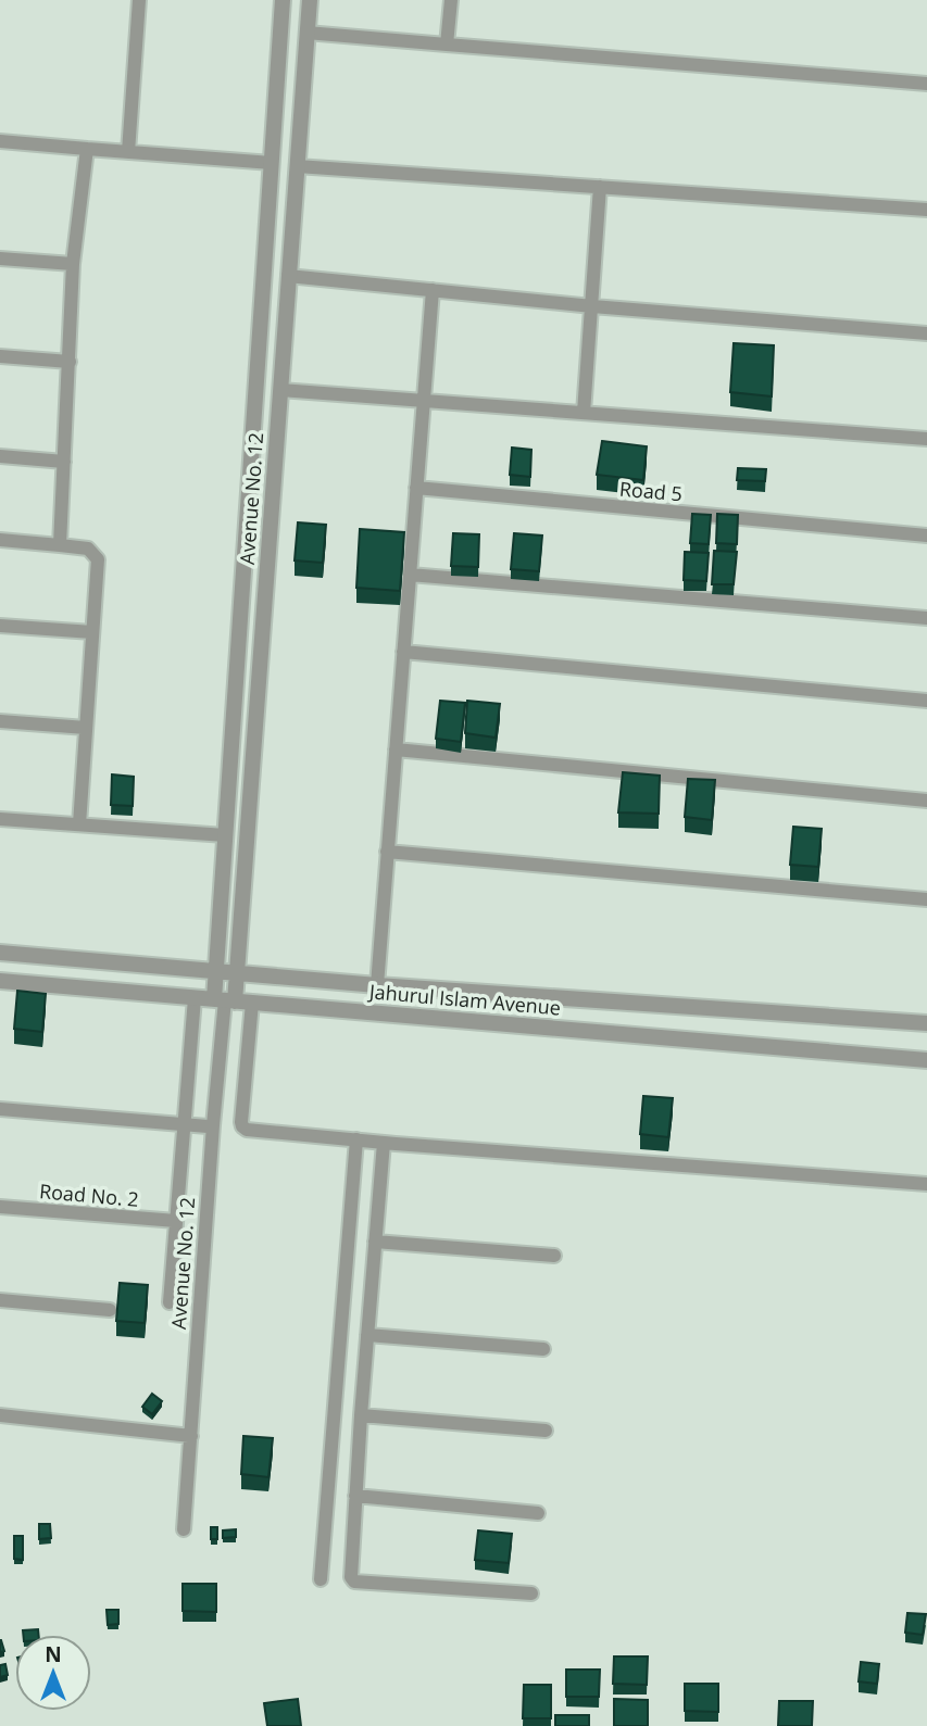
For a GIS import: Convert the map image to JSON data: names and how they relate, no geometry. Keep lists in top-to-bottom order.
{
  "streets": {
    "street": [
      "Road 5",
      "Avenue No. 12",
      "Jahurul Islam Avenue",
      "Road No. 2"
    ]
  },
  "crossings": [
    ["Avenue No. 12", "Jahurul Islam Avenue"],
    ["Avenue No. 12", "Road No. 2"]
  ],
  "north": "top"
}
